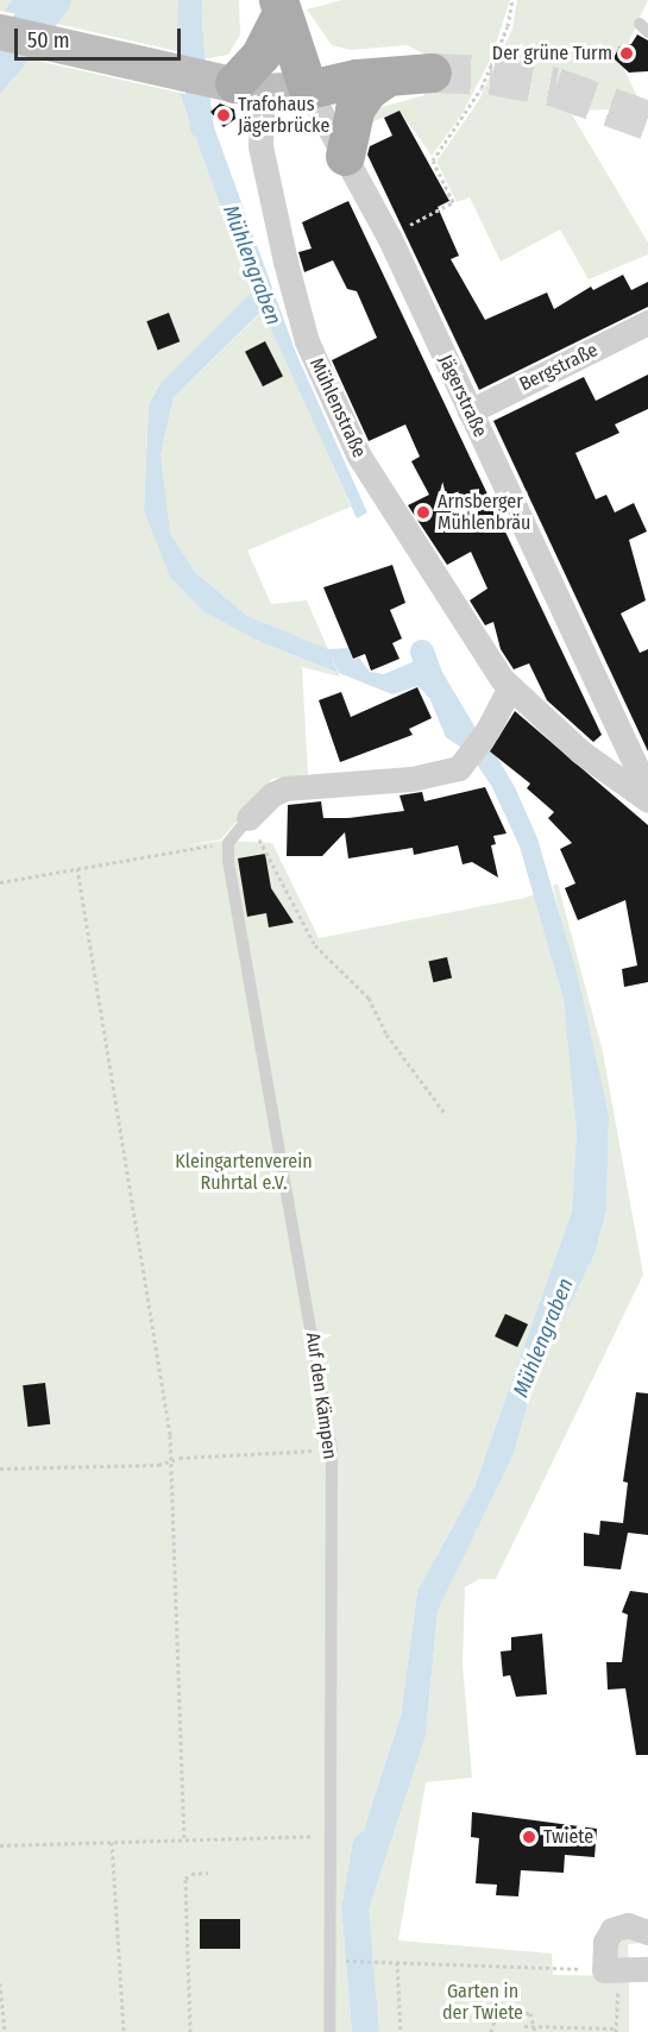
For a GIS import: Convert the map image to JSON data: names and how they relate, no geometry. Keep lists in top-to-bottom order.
{
  "streets": {
    "main road": ["Jägerstraße"],
    "street": ["Bergstraße", "Mühlenstraße"],
    "lane": ["Auf den Kämpen"]
  },
  "crossings": [
    ["Bergstraße", "Jägerstraße"]
  ],
  "water": ["Mühlengraben"],
  "parks": ["Kleingartenverein Ruhrtal e.V.", "Garten in der Twiete"],
  "places": [
    "Der grüne Turm",
    "Trafohaus Jägerbrücke",
    "Arnsberger Mühlenbräu",
    "Twiete"
  ],
  "scale_bar": "50 m"
}
